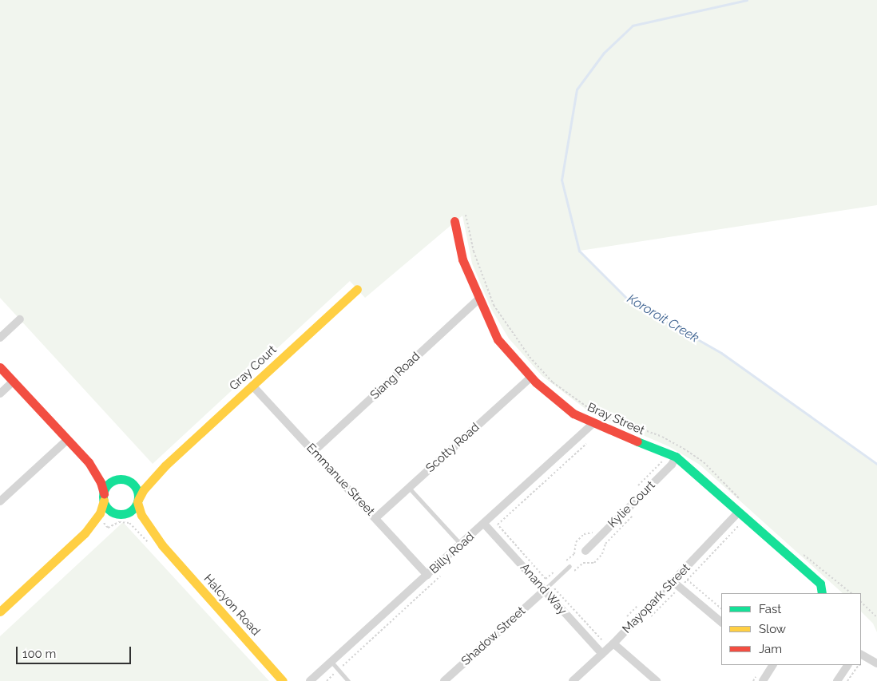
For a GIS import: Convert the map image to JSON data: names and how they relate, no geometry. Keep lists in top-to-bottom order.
{
  "streets": {
    "street": [
      "Gray Court",
      "Siang Road",
      "Bray Street",
      "Scotty Road",
      "Emmanue Street",
      "Kylie Court",
      "Billy Road",
      "Anand Way",
      "Mayopark Street",
      "Halcyon Road",
      "Shadow Street"
    ]
  },
  "crossings": [
    ["Gray Court", "Emmanue Street"],
    ["Siang Road", "Bray Street"],
    ["Siang Road", "Emmanue Street"],
    ["Bray Street", "Scotty Road"],
    ["Bray Street", "Kylie Court"],
    ["Bray Street", "Billy Road"],
    ["Bray Street", "Mayopark Street"],
    ["Scotty Road", "Emmanue Street"],
    ["Emmanue Street", "Billy Road"],
    ["Billy Road", "Anand Way"],
    ["Anand Way", "Mayopark Street"],
    ["Anand Way", "Shadow Street"]
  ],
  "water": ["Kororoit Creek"],
  "legend": ["Fast", "Slow", "Jam"],
  "scale_bar": "100 m"
}
